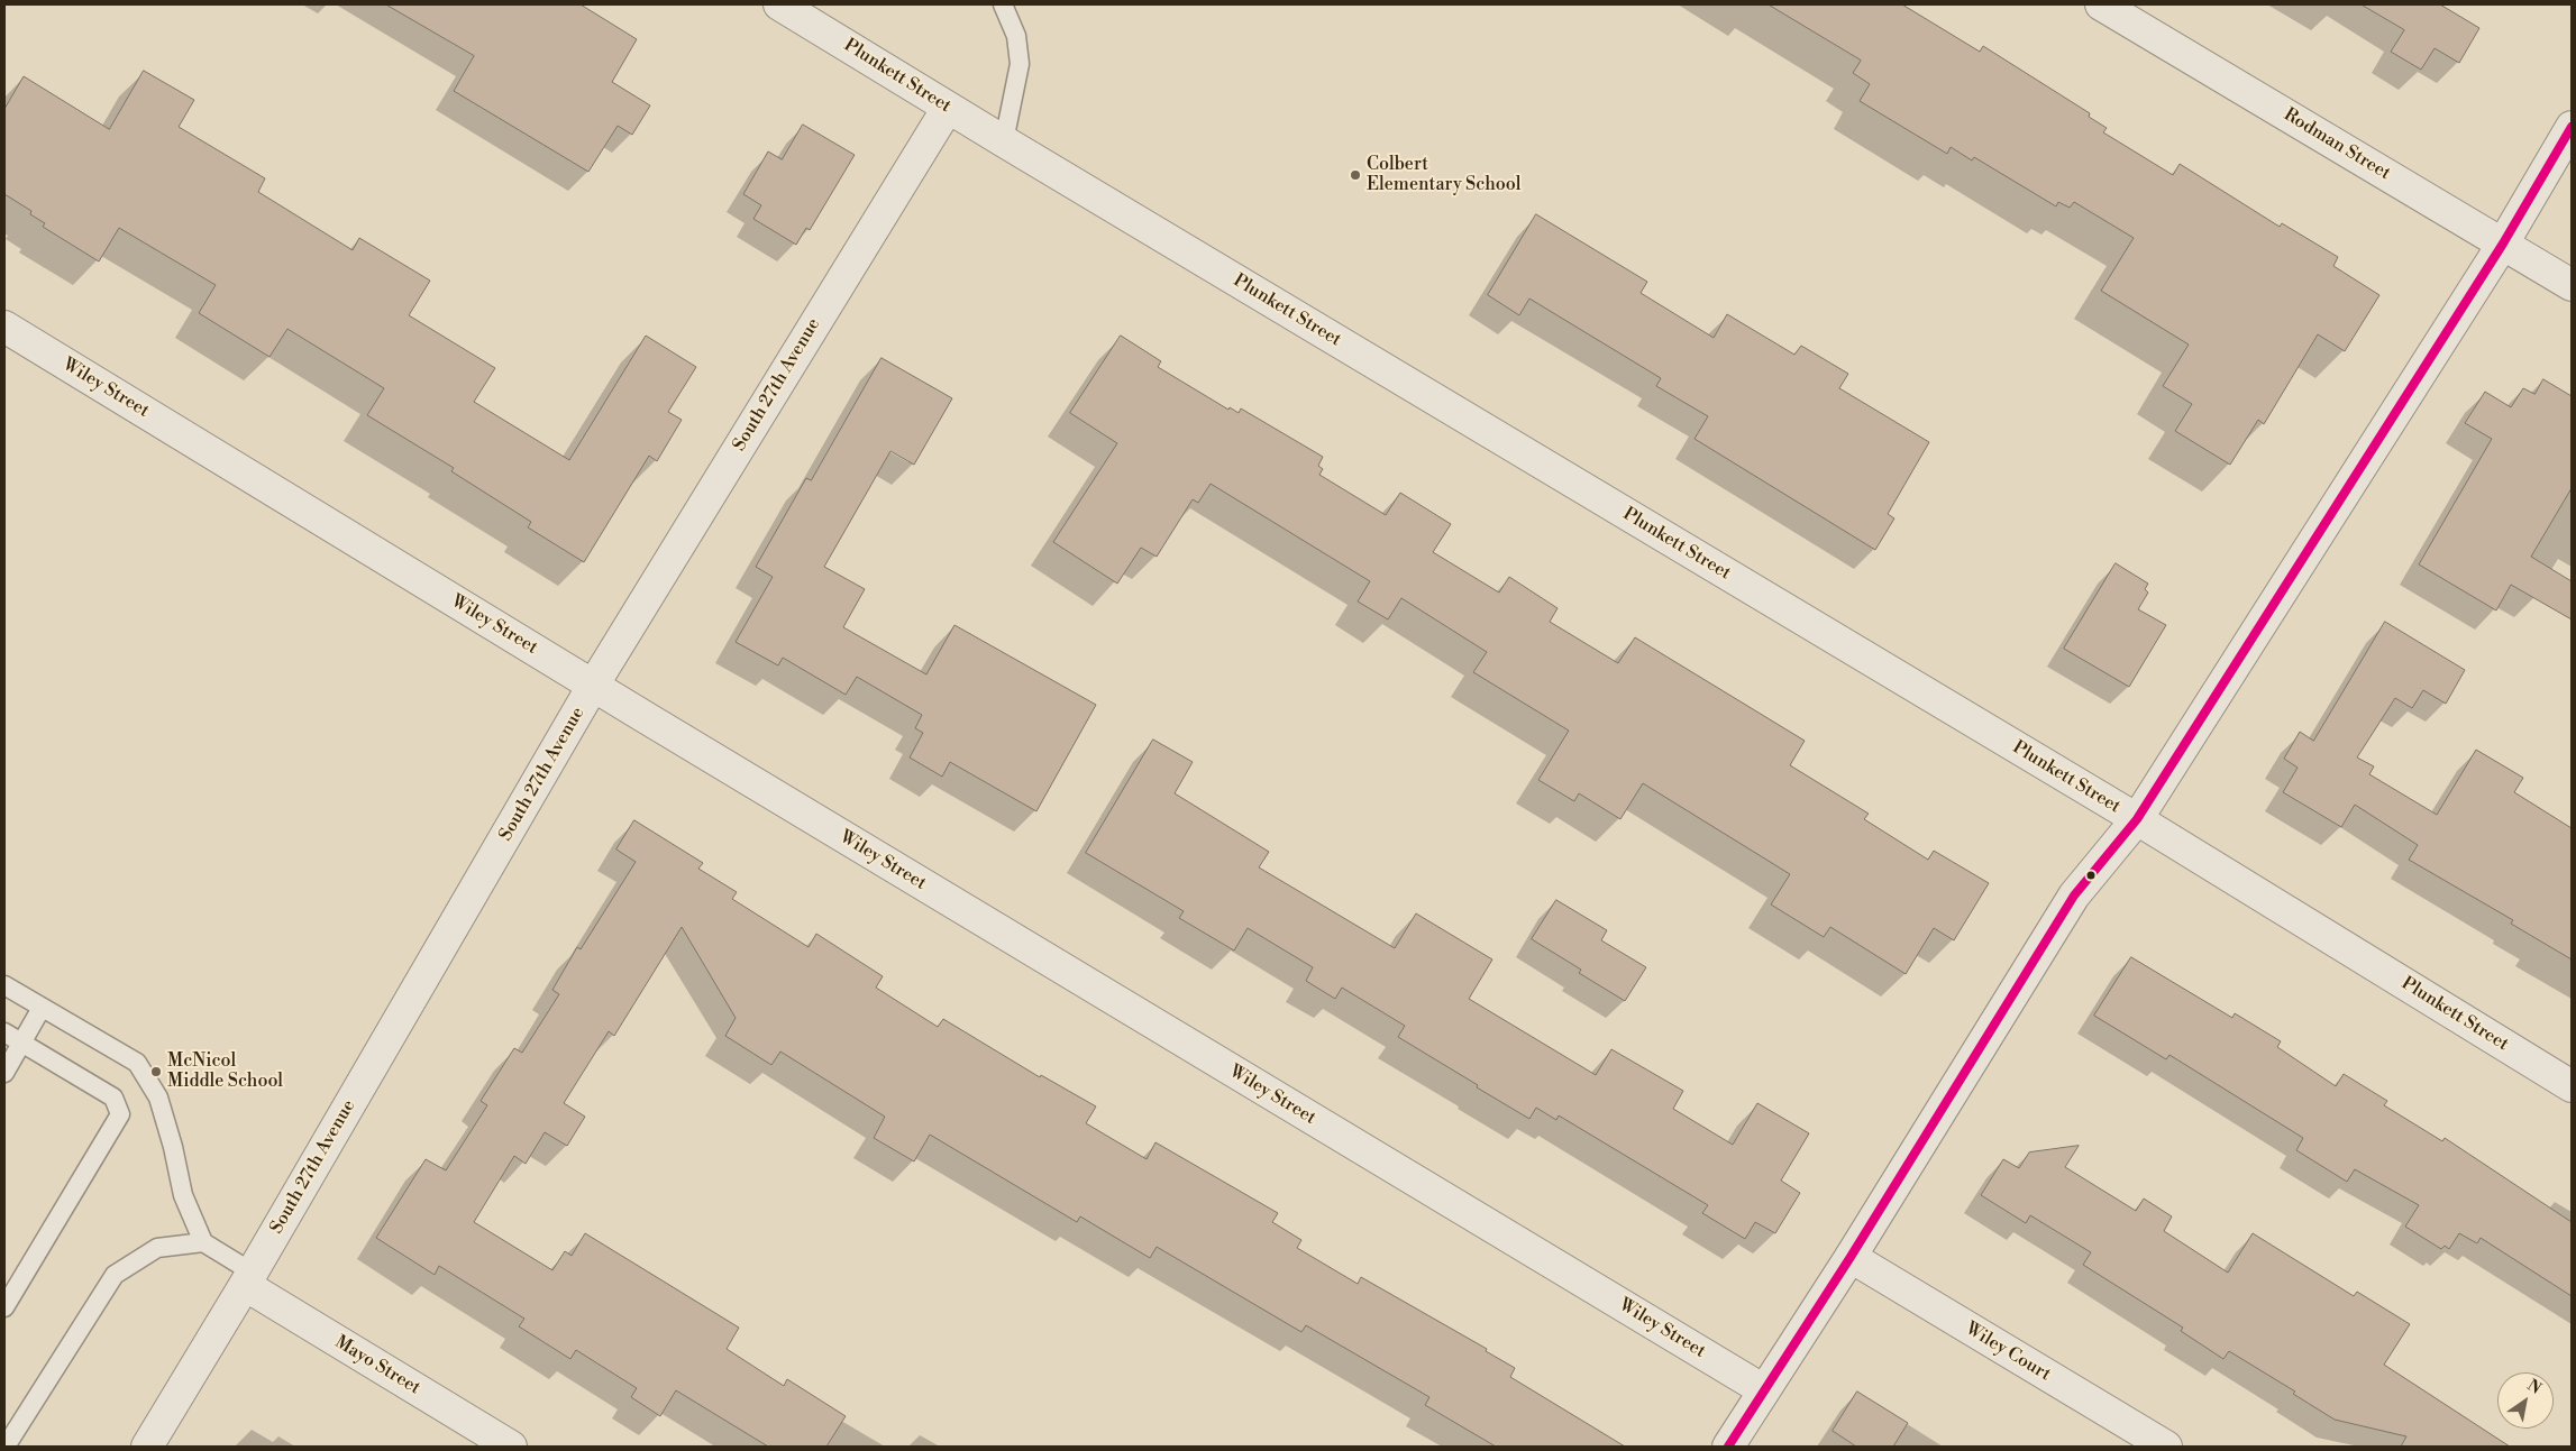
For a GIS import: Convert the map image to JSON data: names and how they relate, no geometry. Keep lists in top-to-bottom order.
{
  "streets": {
    "street": [
      "Plunkett Street",
      "Rodman Street",
      "South 27th Avenue",
      "Wiley Street",
      "Wiley Court",
      "Mayo Street"
    ]
  },
  "crossings": [
    ["Plunkett Street", "South 27th Avenue"],
    ["South 27th Avenue", "Wiley Street"],
    ["South 27th Avenue", "Mayo Street"]
  ],
  "places": ["Colbert Elementary School", "McNicol Middle School"],
  "north": "top right"
}
